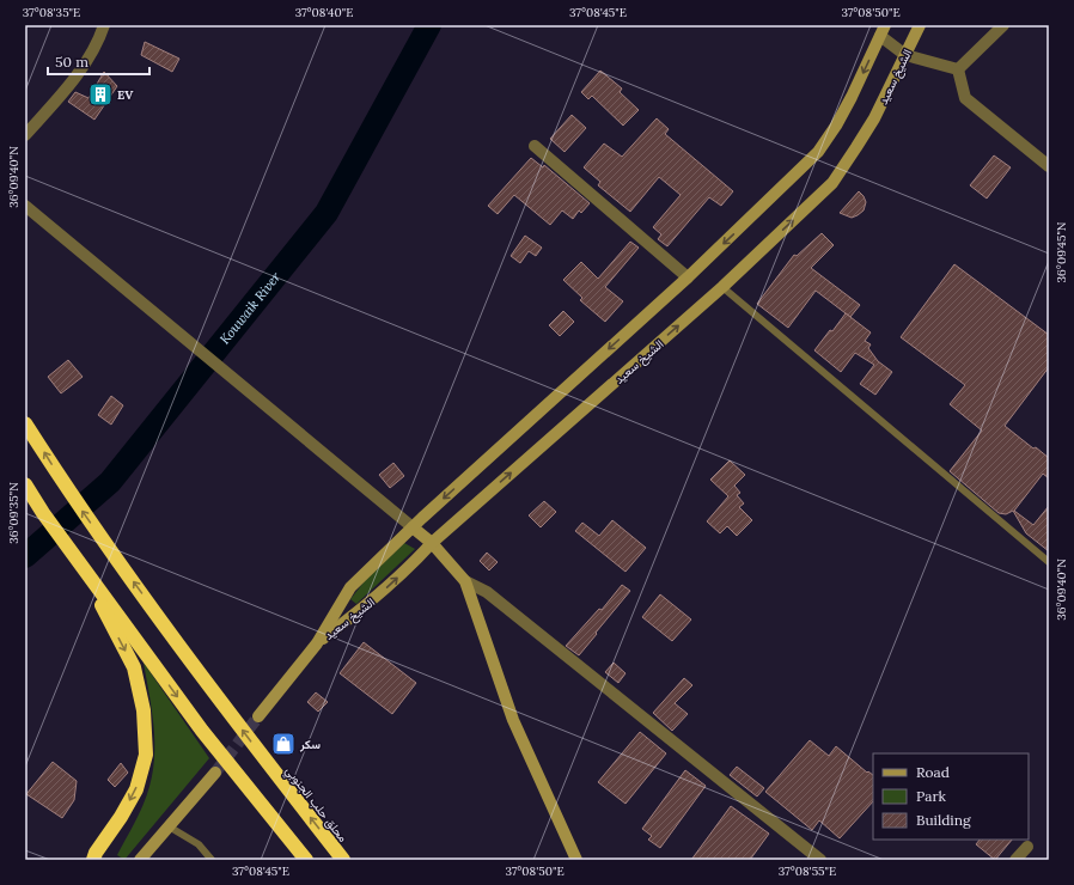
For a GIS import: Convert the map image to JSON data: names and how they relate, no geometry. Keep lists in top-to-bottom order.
{
  "streets": {
    "highway": ["محلق حلب الجنوبي"],
    "main road": ["الشيخ سعيد"]
  },
  "water": ["Kouwaik River"],
  "places": {
    "building": ["EV"],
    "shop": ["سكر"]
  },
  "legend": ["Road", "Park", "Building"],
  "scale_bar": "50 m",
  "coordinates": [
    "37°08'35\"E",
    "37°08'40\"E",
    "37°08'45\"E",
    "37°08'50\"E",
    "36°09'40\"N",
    "36°09'45\"N",
    "36°09'35\"N",
    "37°08'55\"E"
  ]
}
